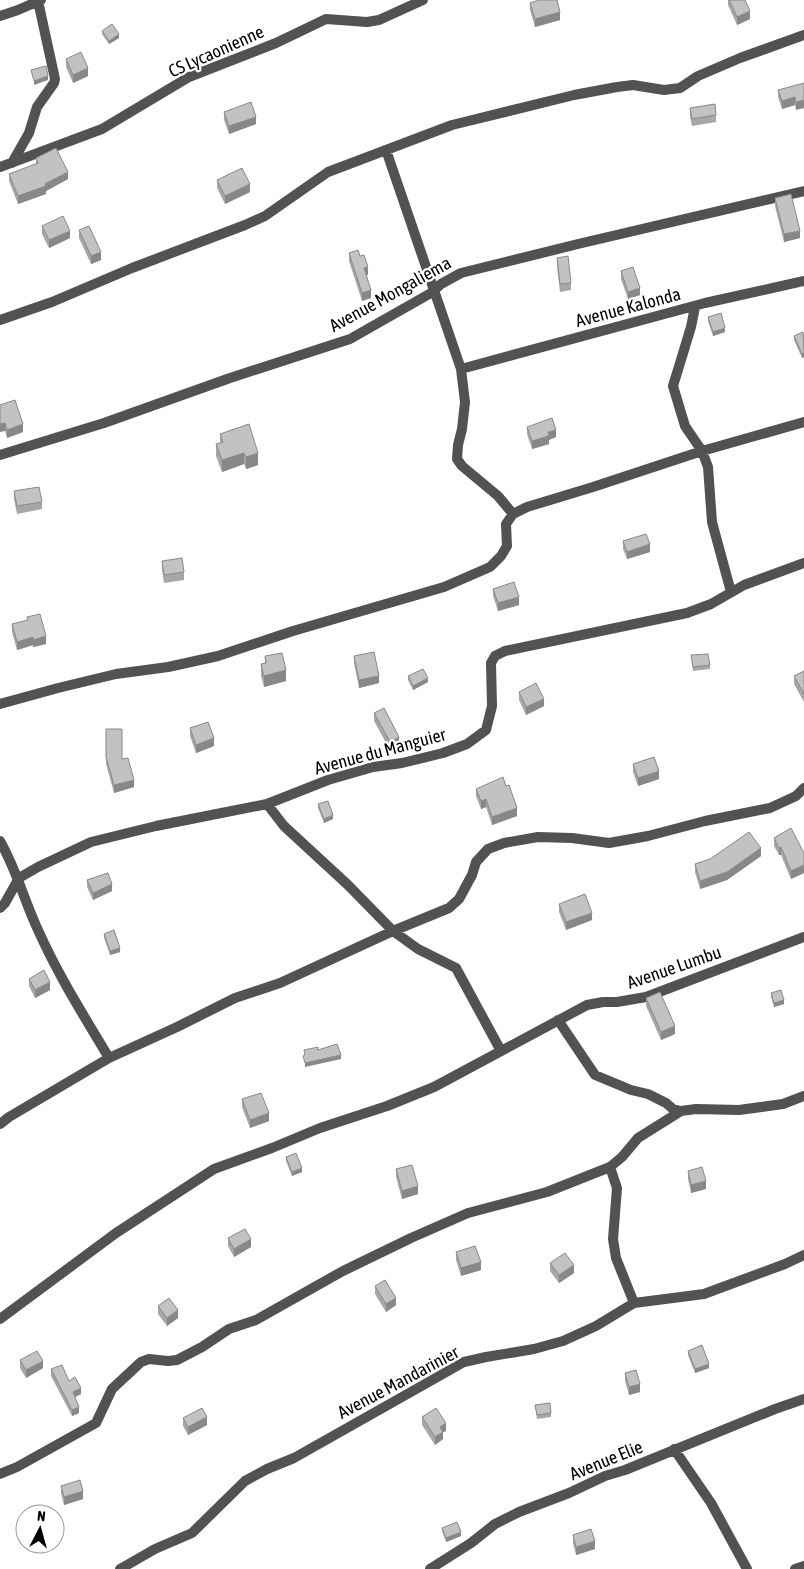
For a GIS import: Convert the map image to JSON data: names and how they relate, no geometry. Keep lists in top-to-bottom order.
{
  "streets": {
    "street": [
      "CS Lycaonienne",
      "Avenue Mongaliema",
      "Avenue Kalonda",
      "Avenue du Manguier",
      "Avenue Lumbu",
      "Avenue Mandarinier",
      "Avenue Elie"
    ]
  },
  "north": "top"
}
